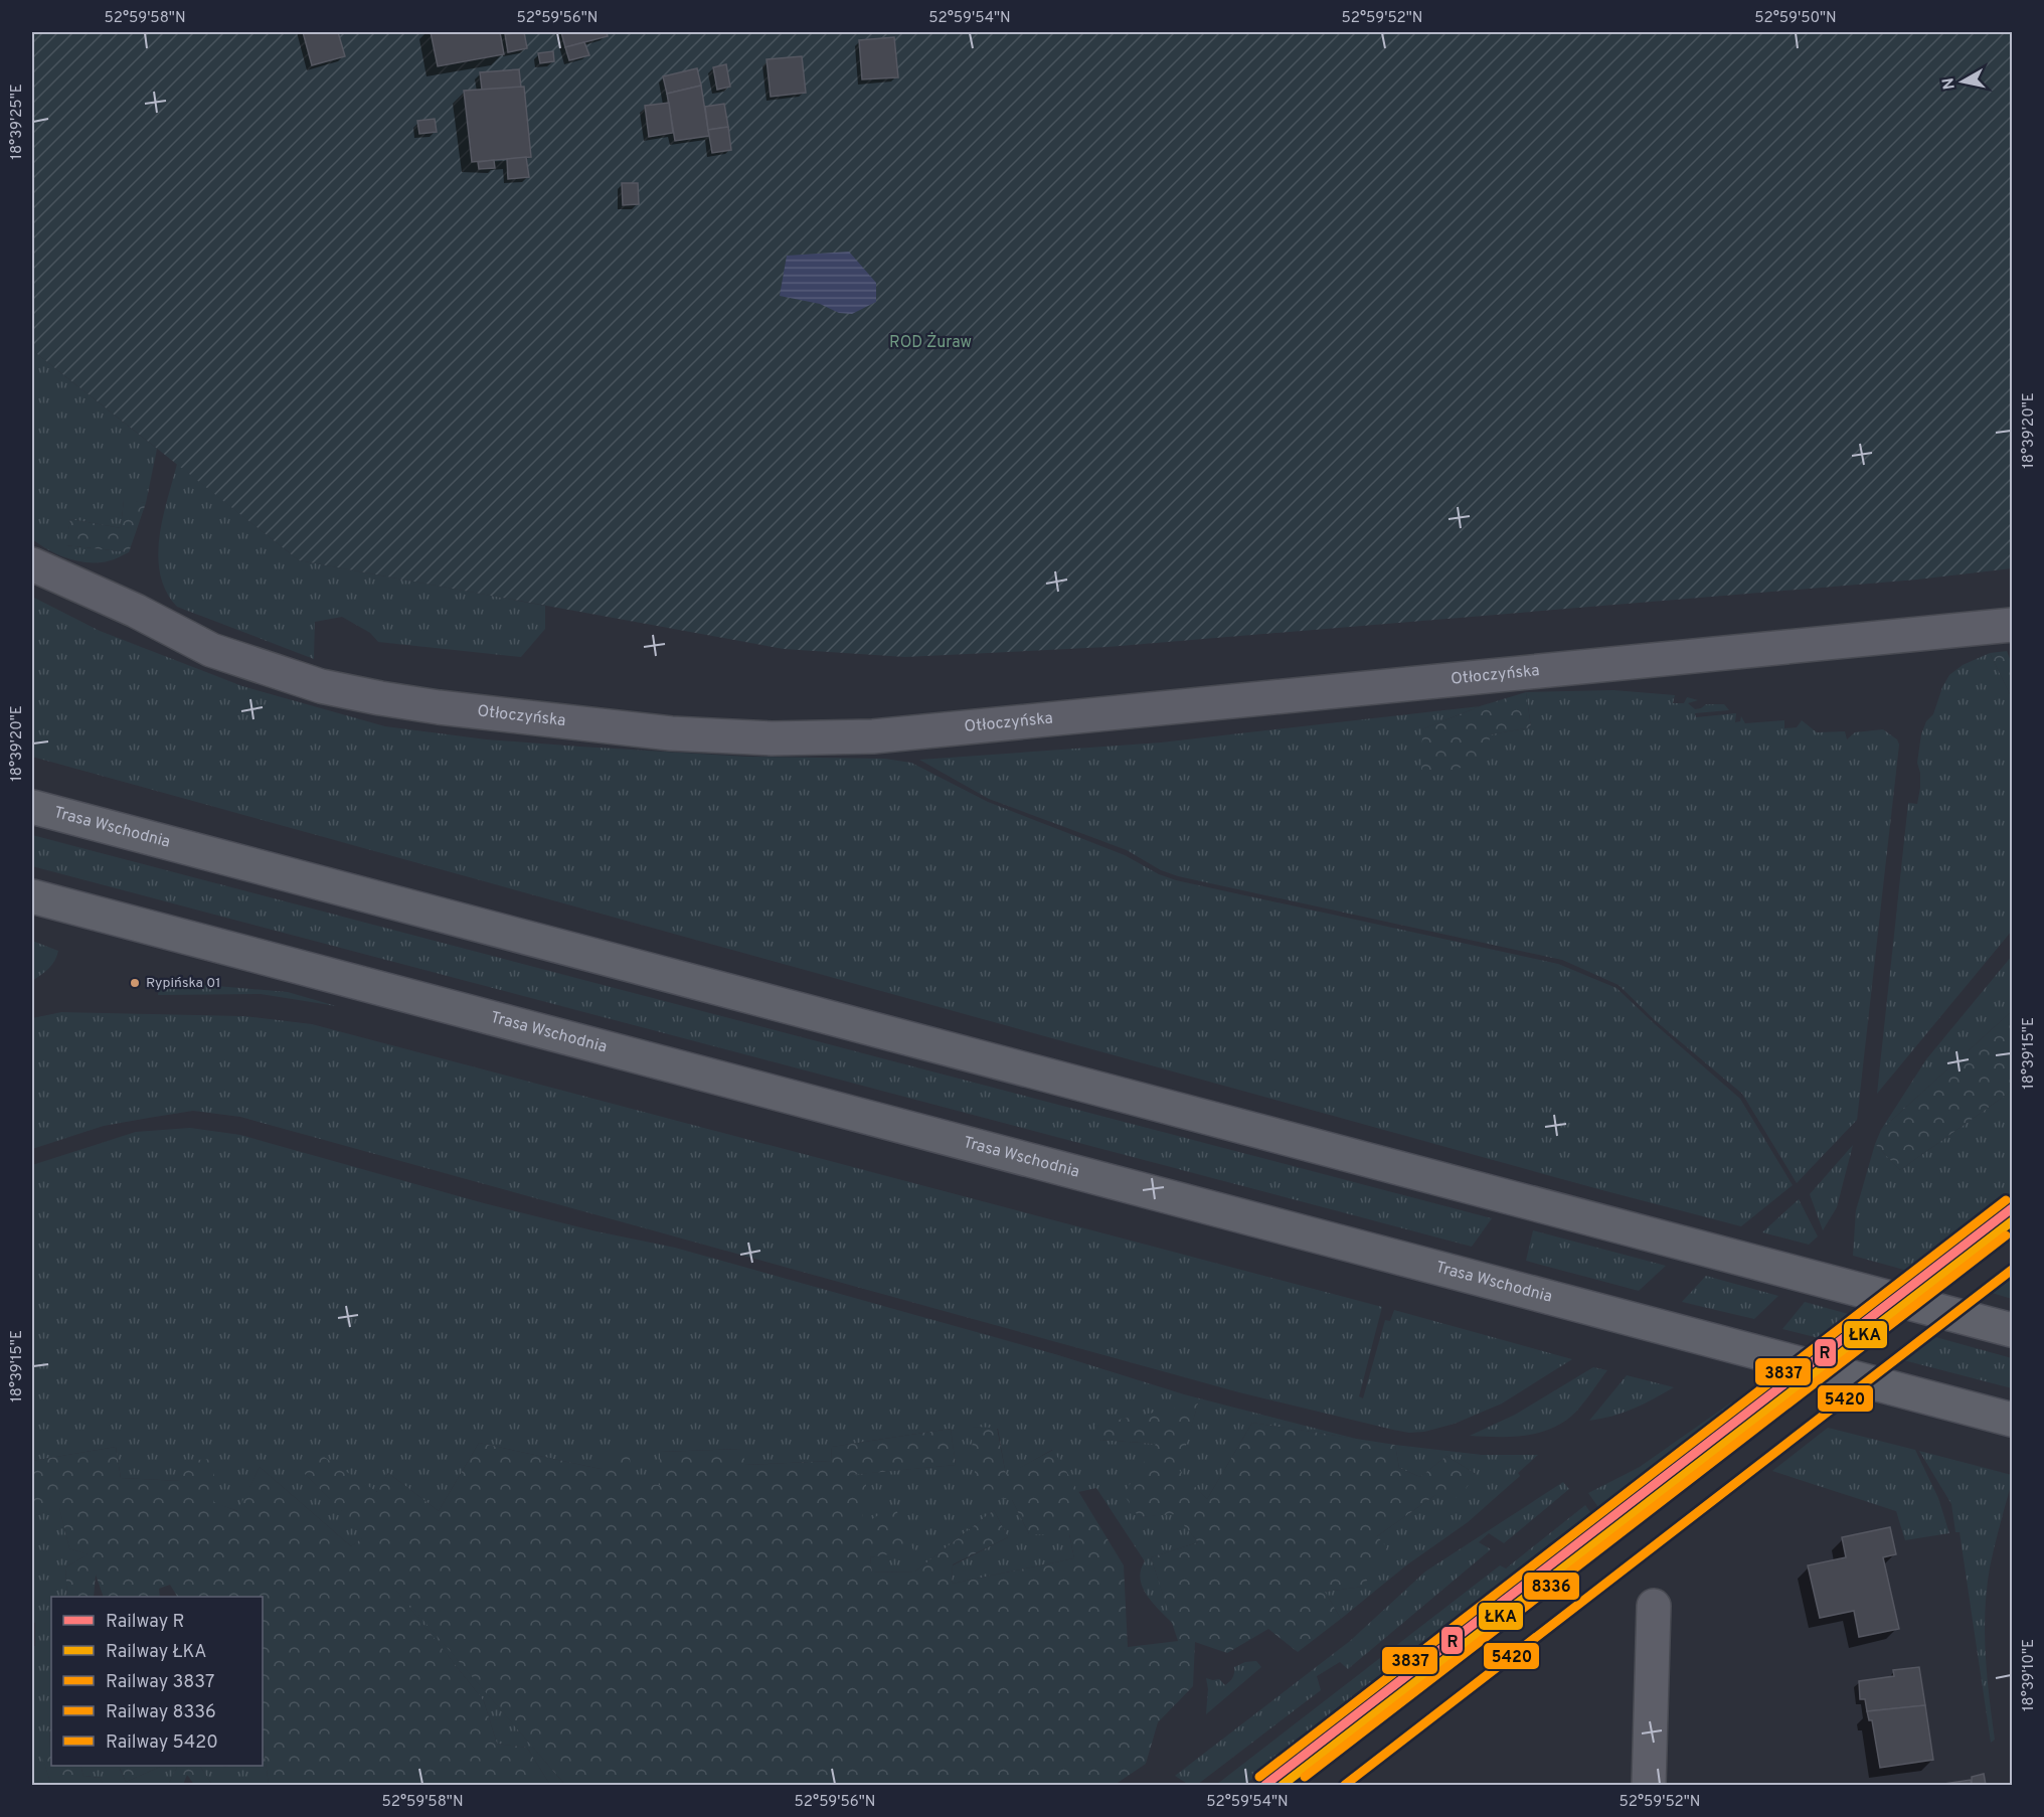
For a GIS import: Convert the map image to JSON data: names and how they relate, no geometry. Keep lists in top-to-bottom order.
{
  "streets": {
    "main road": ["Trasa Wschodnia"],
    "street": ["Otłoczyńska"]
  },
  "parks": ["ROD Żuraw"],
  "places": ["Rypińska 01"],
  "lines": [
    "rail line 3837",
    "rail line R",
    "rail line ŁKA",
    "rail line 8336",
    "rail line 5420"
  ],
  "legend": [
    "Railway R",
    "Railway ŁKA",
    "Railway 3837",
    "Railway 8336",
    "Railway 5420"
  ],
  "north": "left",
  "coordinates": [
    "52°59'58\"N",
    "52°59'56\"N",
    "52°59'54\"N",
    "52°59'52\"N",
    "52°59'50\"N",
    "18°39'25\"E",
    "18°39'20\"E",
    "18°39'15\"E",
    "18°39'10\"E"
  ]
}
